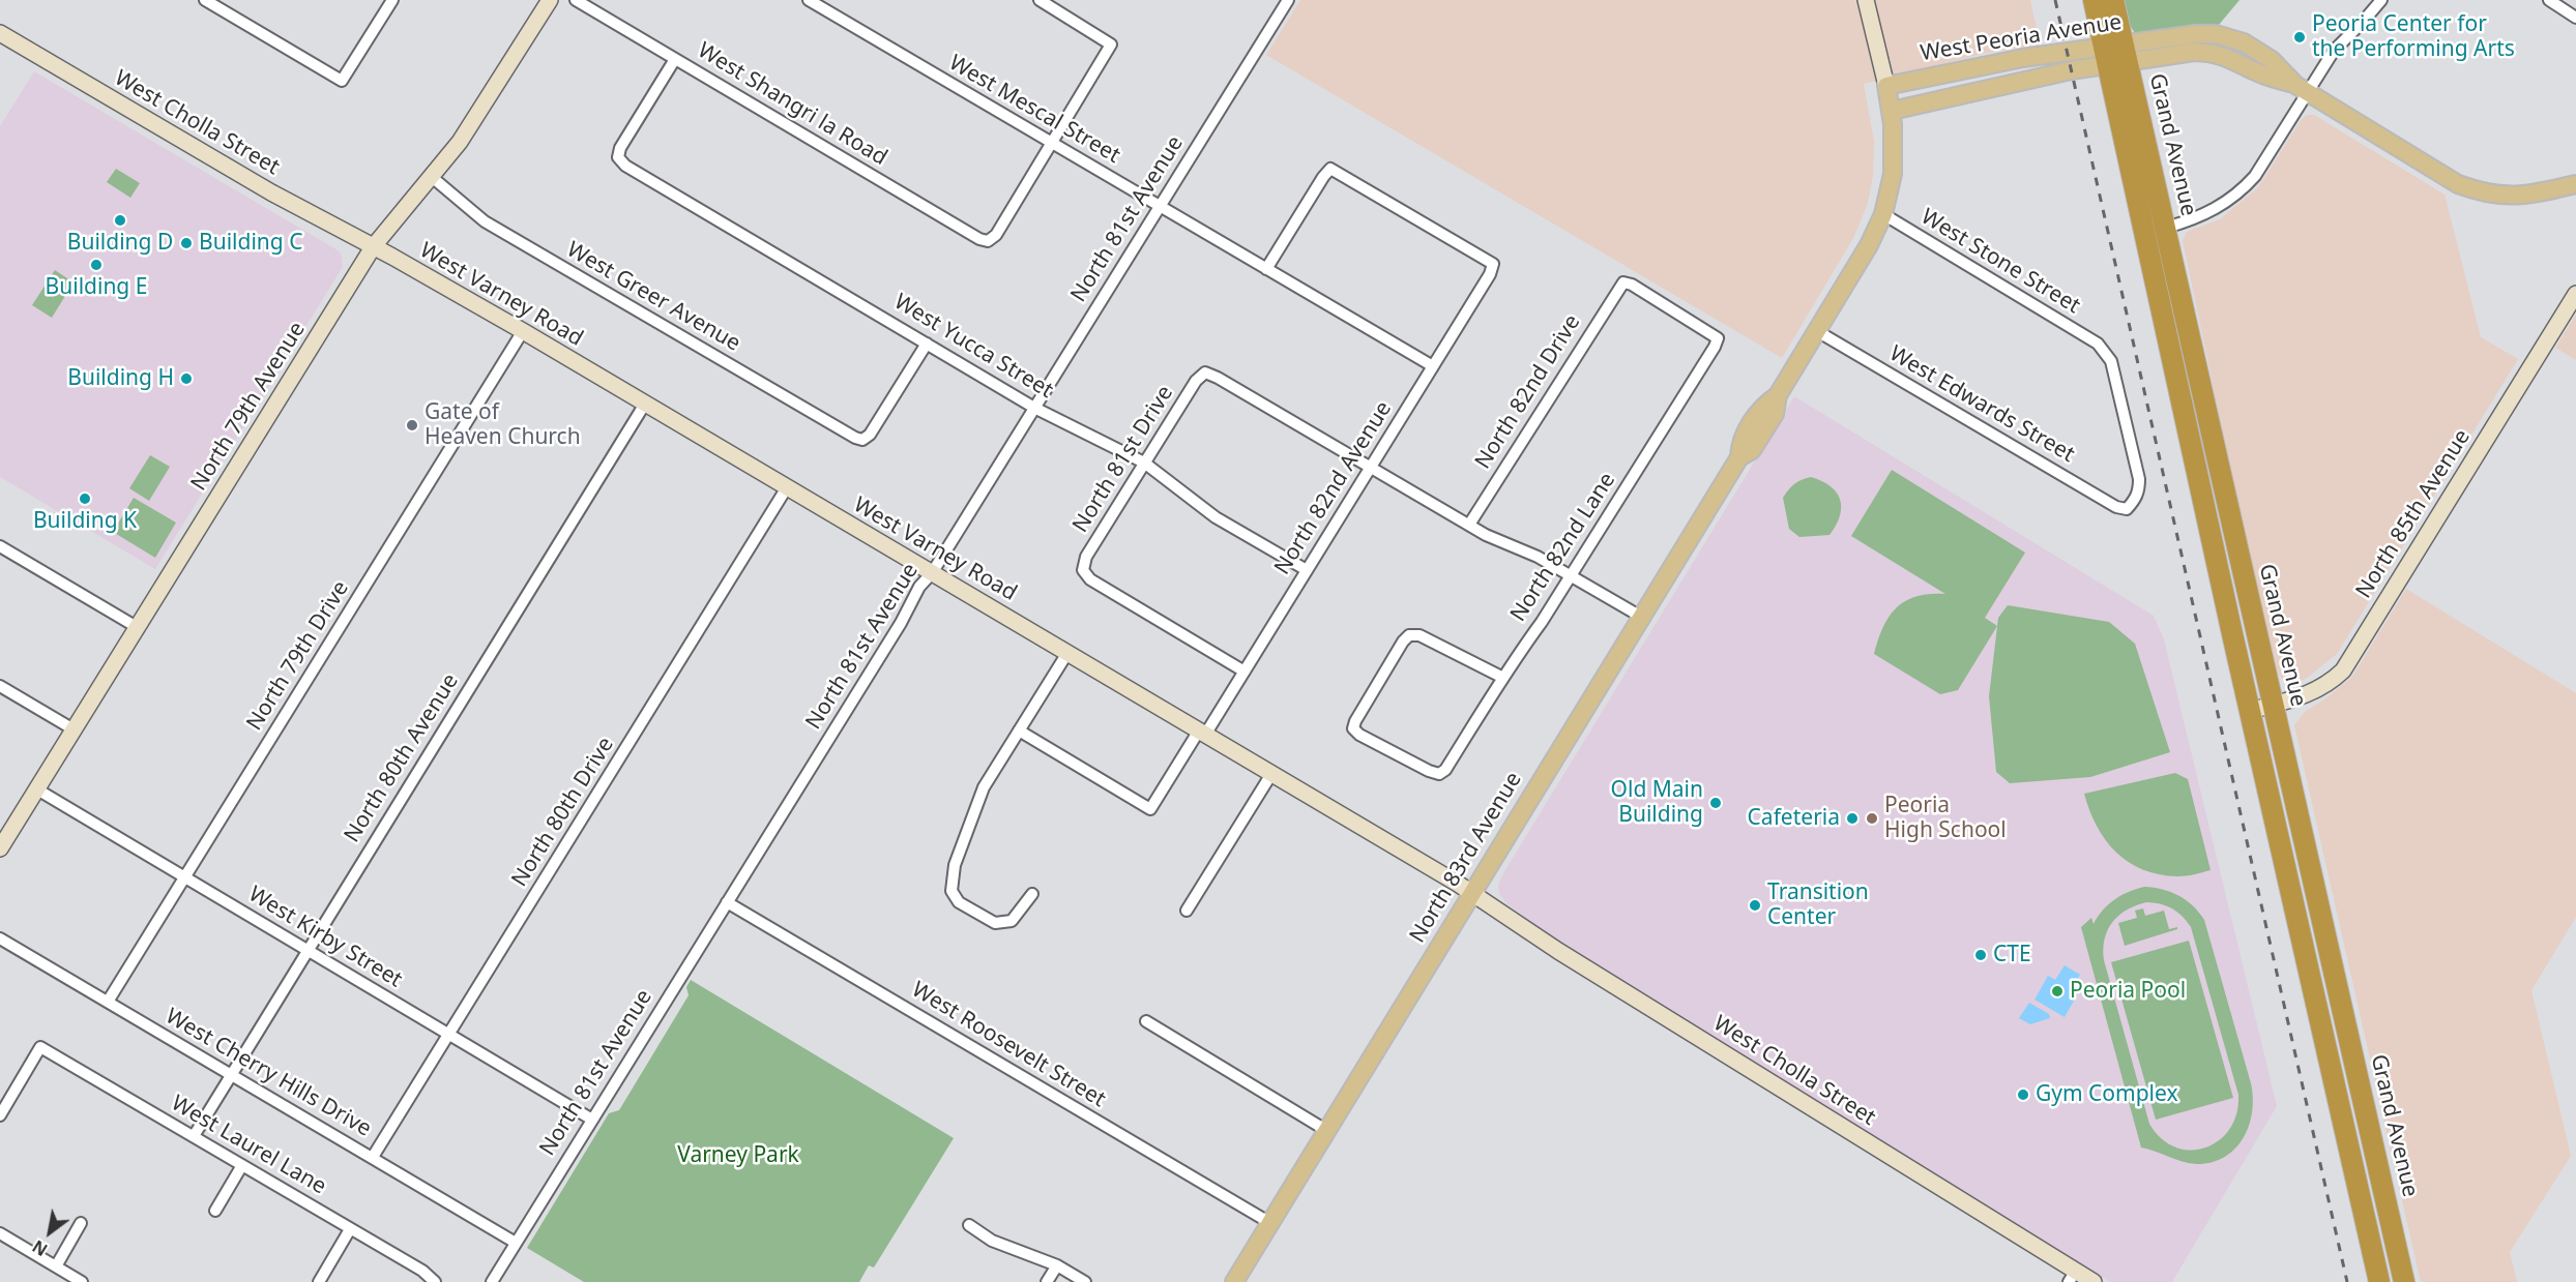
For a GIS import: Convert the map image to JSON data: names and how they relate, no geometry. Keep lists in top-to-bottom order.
{
  "streets": {
    "highway": ["Grand Avenue"],
    "main road": ["West Peoria Avenue", "North 83rd Avenue"],
    "street": [
      "West Shangri la Road",
      "West Mescal Street",
      "West Cholla Street",
      "North 81st Avenue",
      "West Stone Street",
      "West Varney Road",
      "West Greer Avenue",
      "West Yucca Street",
      "North 82nd Drive",
      "West Edwards Street",
      "North 79th Avenue",
      "North 81st Drive",
      "North 82nd Avenue",
      "North 85th Avenue",
      "North 82nd Lane",
      "North 79th Drive",
      "North 80th Avenue",
      "North 80th Drive",
      "West Kirby Street",
      "West Roosevelt Street",
      "West Cherry Hills Drive",
      "West Laurel Lane"
    ]
  },
  "crossings": [
    ["West Peoria Avenue", "Grand Avenue"],
    ["West Peoria Avenue", "North 83rd Avenue"],
    ["West Shangri la Road", "West Mescal Street"],
    ["West Shangri la Road", "West Yucca Street"],
    ["West Mescal Street", "North 81st Avenue"],
    ["West Mescal Street", "North 82nd Avenue"],
    ["West Cholla Street", "West Varney Road"],
    ["West Cholla Street", "North 79th Avenue"],
    ["West Cholla Street", "North 83rd Avenue"],
    ["Grand Avenue", "North 85th Avenue"],
    ["North 81st Avenue", "West Varney Road"],
    ["North 81st Avenue", "West Yucca Street"],
    ["North 81st Avenue", "West Kirby Street"],
    ["North 81st Avenue", "West Roosevelt Street"],
    ["North 81st Avenue", "West Cherry Hills Drive"],
    ["West Stone Street", "West Edwards Street"],
    ["West Stone Street", "North 83rd Avenue"],
    ["West Varney Road", "North 79th Avenue"],
    ["West Varney Road", "North 82nd Avenue"],
    ["West Varney Road", "North 79th Drive"],
    ["West Varney Road", "North 80th Avenue"],
    ["West Varney Road", "North 80th Drive"],
    ["West Varney Road", "North 83rd Avenue"],
    ["West Greer Avenue", "West Yucca Street"],
    ["West Greer Avenue", "North 79th Avenue"],
    ["West Yucca Street", "North 81st Drive"],
    ["West Yucca Street", "North 82nd Avenue"],
    ["North 82nd Drive", "North 82nd Lane"],
    ["West Edwards Street", "North 83rd Avenue"],
    ["North 79th Avenue", "West Kirby Street"],
    ["North 81st Drive", "North 82nd Avenue"],
    ["North 79th Drive", "West Kirby Street"],
    ["North 79th Drive", "West Cherry Hills Drive"],
    ["North 80th Avenue", "West Kirby Street"],
    ["North 80th Avenue", "West Cherry Hills Drive"],
    ["North 80th Avenue", "West Laurel Lane"],
    ["North 80th Drive", "West Kirby Street"],
    ["North 80th Drive", "West Cherry Hills Drive"],
    ["North 83rd Avenue", "West Roosevelt Street"]
  ],
  "parks": ["Varney Park"],
  "places": [
    "Peoria Center for the Performing Arts",
    "Building D",
    "Building C",
    "Building E",
    "Building H",
    "Gate of Heaven Church",
    "Building K",
    "Old Main Building",
    "Cafeteria",
    "Peoria High School",
    "Transition Center",
    "CTE",
    "Peoria Pool",
    "Gym Complex"
  ],
  "north": "bottom left"
}
